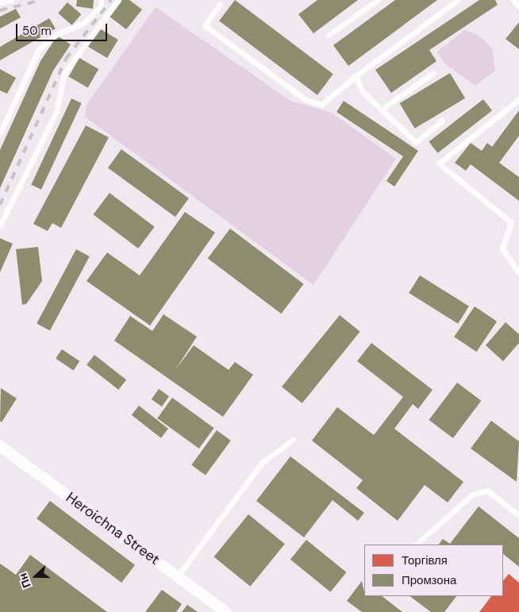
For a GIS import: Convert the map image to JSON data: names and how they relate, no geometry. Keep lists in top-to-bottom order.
{
  "streets": {
    "street": ["Heroichna Street"]
  },
  "legend": ["Торгівля", "Промзона"],
  "scale_bar": "50 m",
  "north": "left"
}
